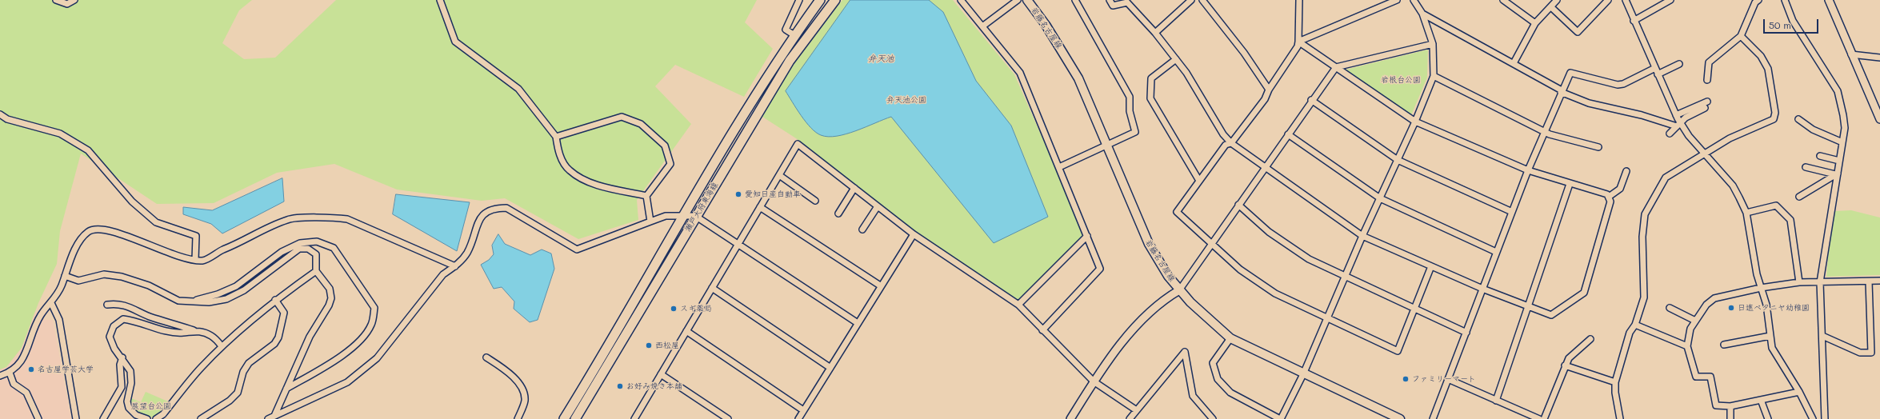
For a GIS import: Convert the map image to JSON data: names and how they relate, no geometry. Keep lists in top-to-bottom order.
{
  "streets": {
    "main road": ["岩藤名古屋線", "瀬戸大府東海線"]
  },
  "water": ["弁天池"],
  "parks": ["岩根台公園", "弁天池公園", "展望台公園"],
  "places": [
    "愛知日産自動車",
    "日進ベタニヤ幼稚園",
    "スギ薬局",
    "西松屋",
    "名古屋学芸大学",
    "ファミリーマート",
    "お好み焼き本舗"
  ],
  "scale_bar": "50 m"
}
